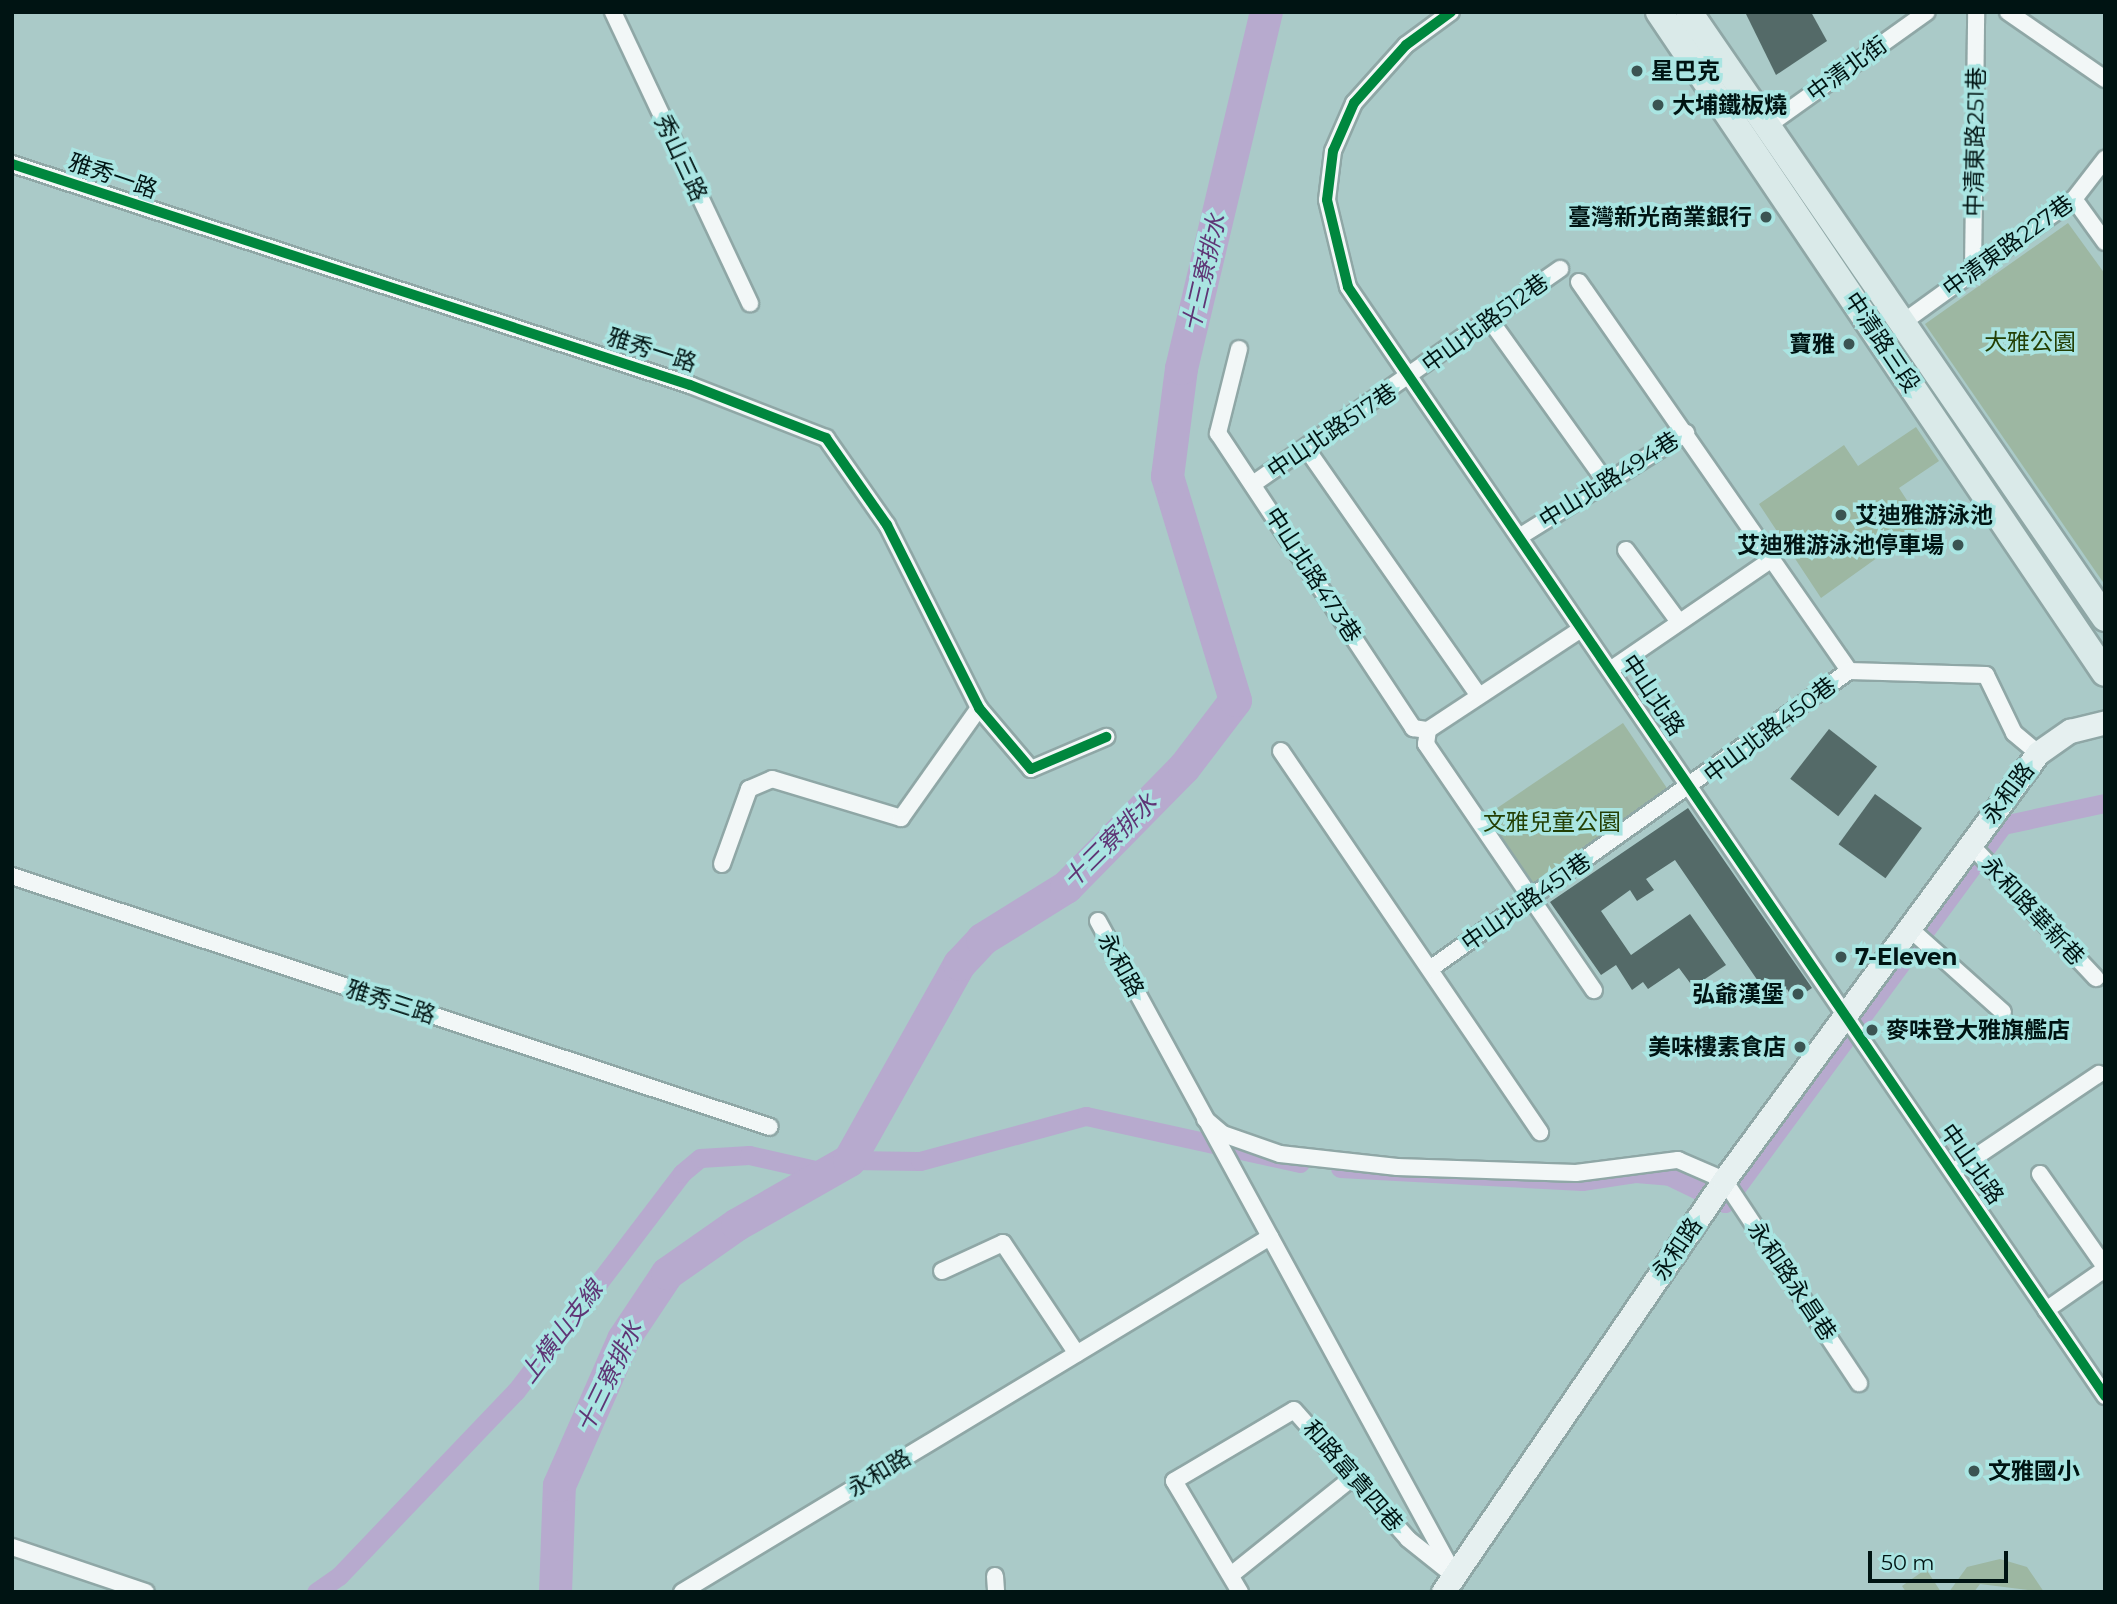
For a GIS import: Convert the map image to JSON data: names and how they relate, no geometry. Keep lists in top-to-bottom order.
{
  "streets": {
    "main road": ["中清路三段", "永和路"],
    "street": [
      "中清北街",
      "中清東路251巷",
      "秀山三路",
      "雅秀一路",
      "中清東路227巷",
      "中山北路512巷",
      "中山北路517巷",
      "中山北路494巷",
      "中山北路473巷",
      "中山北路",
      "中山北路450巷",
      "中山北路451巷",
      "永和路華新巷",
      "雅秀三路",
      "永和路永昌巷",
      "和路富貴四巷"
    ]
  },
  "crossings": [
    ["中清北街", "中清路三段"],
    ["中清東路251巷", "中清東路227巷"],
    ["中清東路227巷", "中清路三段"],
    ["中山北路512巷", "中山北路517巷"],
    ["中山北路512巷", "中山北路"],
    ["中山北路517巷", "中山北路473巷"],
    ["中山北路517巷", "中山北路"],
    ["中山北路494巷", "中山北路"],
    ["中山北路", "中山北路450巷"],
    ["中山北路", "永和路"],
    ["中山北路", "中山北路451巷"],
    ["中山北路450巷", "中山北路451巷"],
    ["永和路", "永和路華新巷"],
    ["永和路", "永和路永昌巷"],
    ["永和路", "和路富貴四巷"]
  ],
  "water": ["十三寮排水", "上橫山支線"],
  "parks": ["大雅公園", "文雅兒童公園"],
  "places": [
    "星巴克",
    "大埔鐵板燒",
    "臺灣新光商業銀行",
    "寶雅",
    "艾迪雅游泳池",
    "艾迪雅游泳池停車場",
    "7-Eleven",
    "弘爺漢堡",
    "麥味登大雅旗艦店",
    "美味樓素食店",
    "文雅國小"
  ],
  "scale_bar": "50 m"
}
